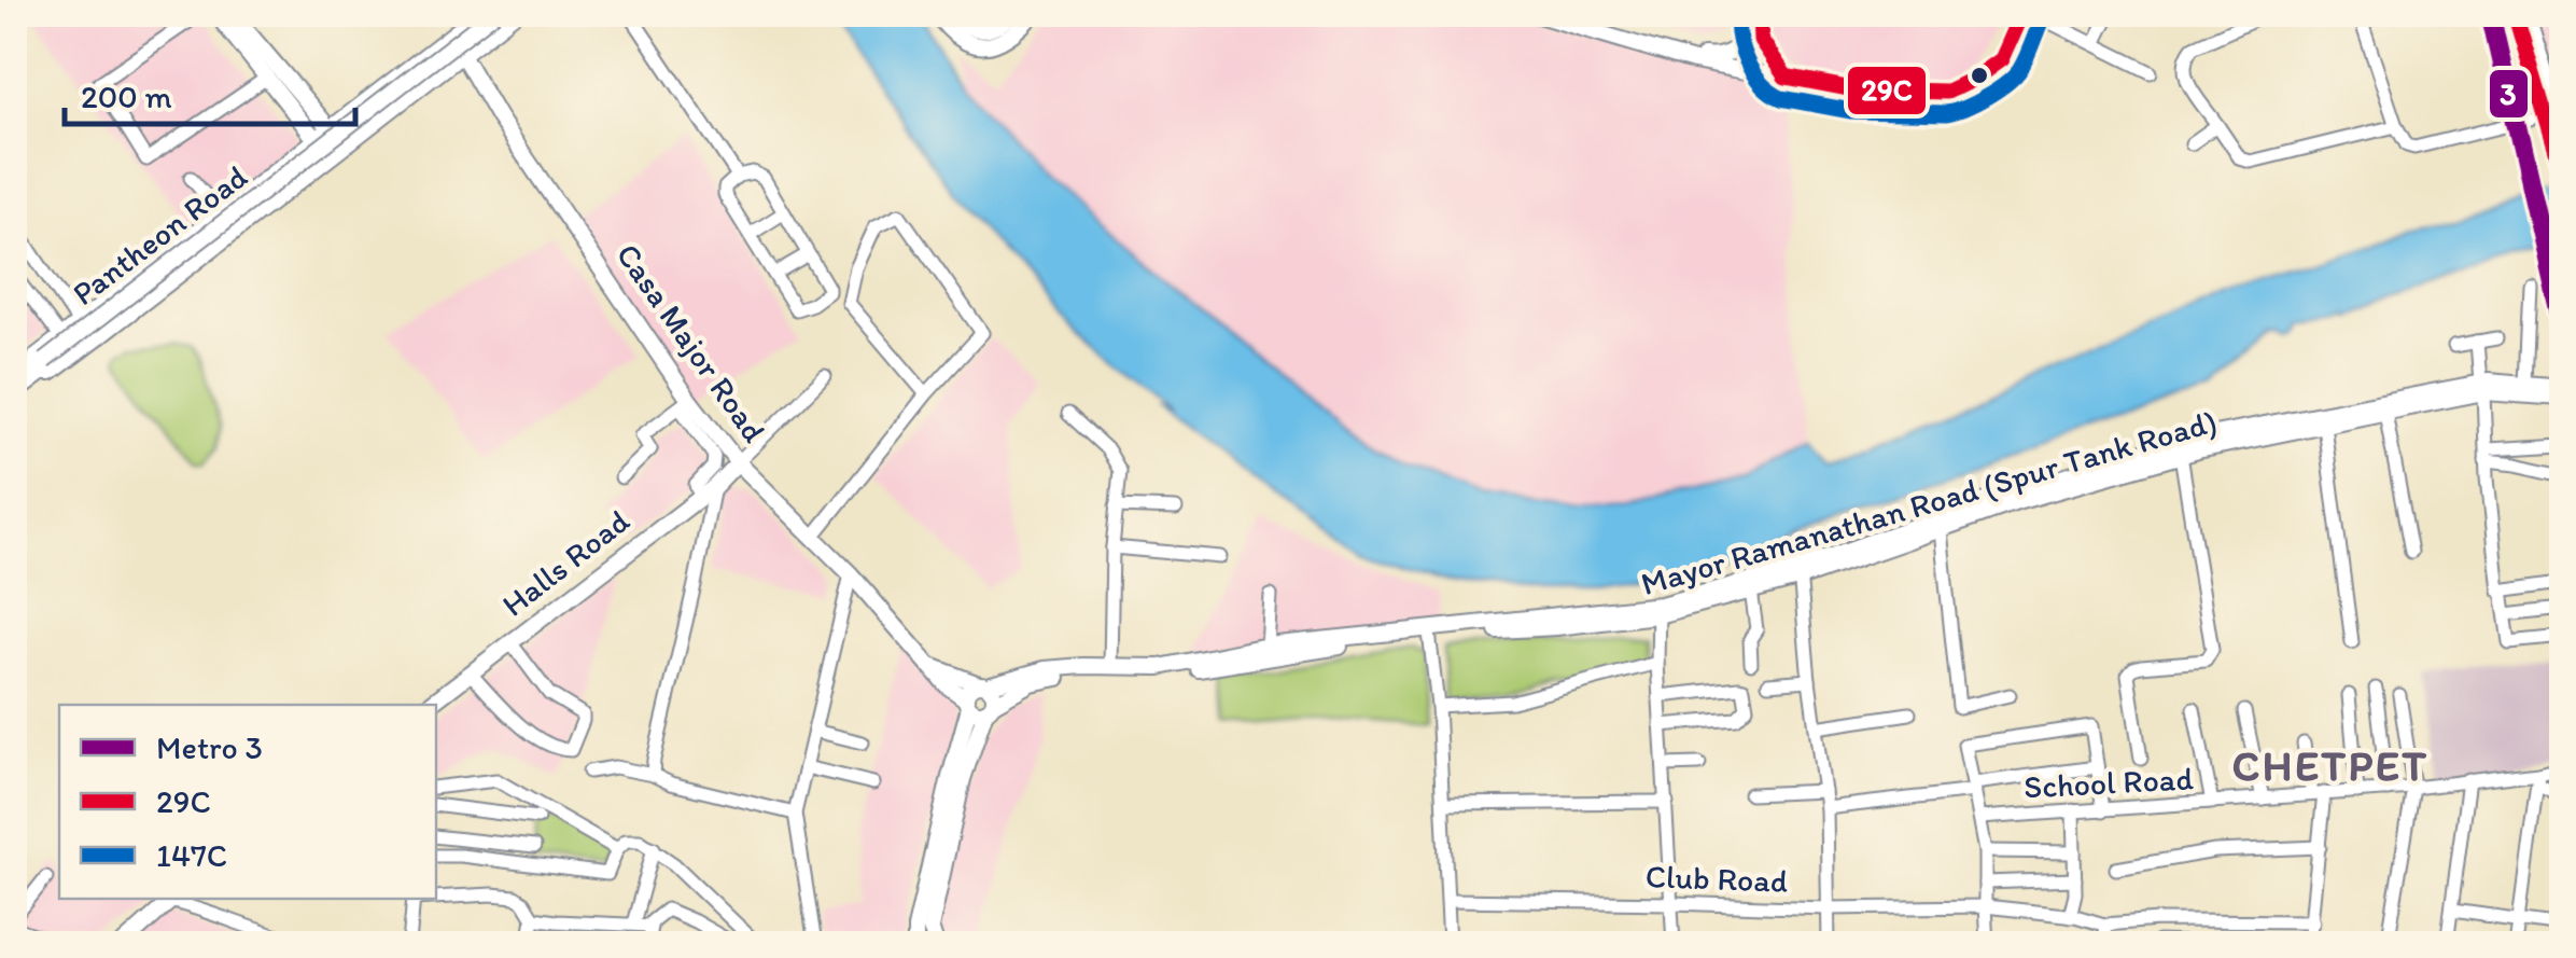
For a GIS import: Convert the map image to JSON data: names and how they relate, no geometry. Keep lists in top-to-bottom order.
{
  "streets": {
    "main road": [
      "Pantheon Road",
      "Casa Major Road",
      "Mayor Ramanathan Road (Spur Tank Road)",
      "Halls Road"
    ],
    "street": ["School Road", "Club Road"]
  },
  "crossings": [
    ["Casa Major Road", "Mayor Ramanathan Road (Spur Tank Road)"],
    ["Casa Major Road", "Halls Road"]
  ],
  "districts": ["CHETPET"],
  "lines": ["metro line 3", "transit line 29C", "transit line 147C"],
  "legend": ["Metro 3", "29C", "147C"],
  "scale_bar": "200 m"
}
